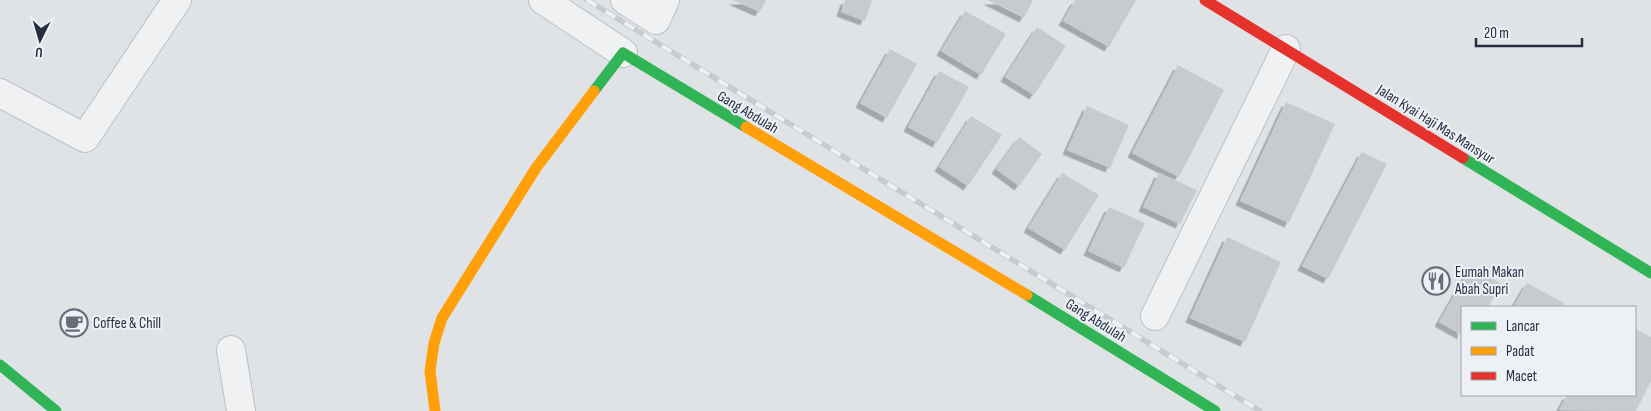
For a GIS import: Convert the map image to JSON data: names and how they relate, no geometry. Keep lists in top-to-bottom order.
{
  "streets": {
    "street": ["Gang Abdulah", "Jalan Kyai Haji Mas Mansyur"]
  },
  "places": {
    "restaurant": ["Eumah Makan Abah Supri"],
    "cafe": ["Coffee & Chill"]
  },
  "legend": ["Lancar", "Padat", "Macet"],
  "scale_bar": "20 m",
  "north": "bottom"
}
